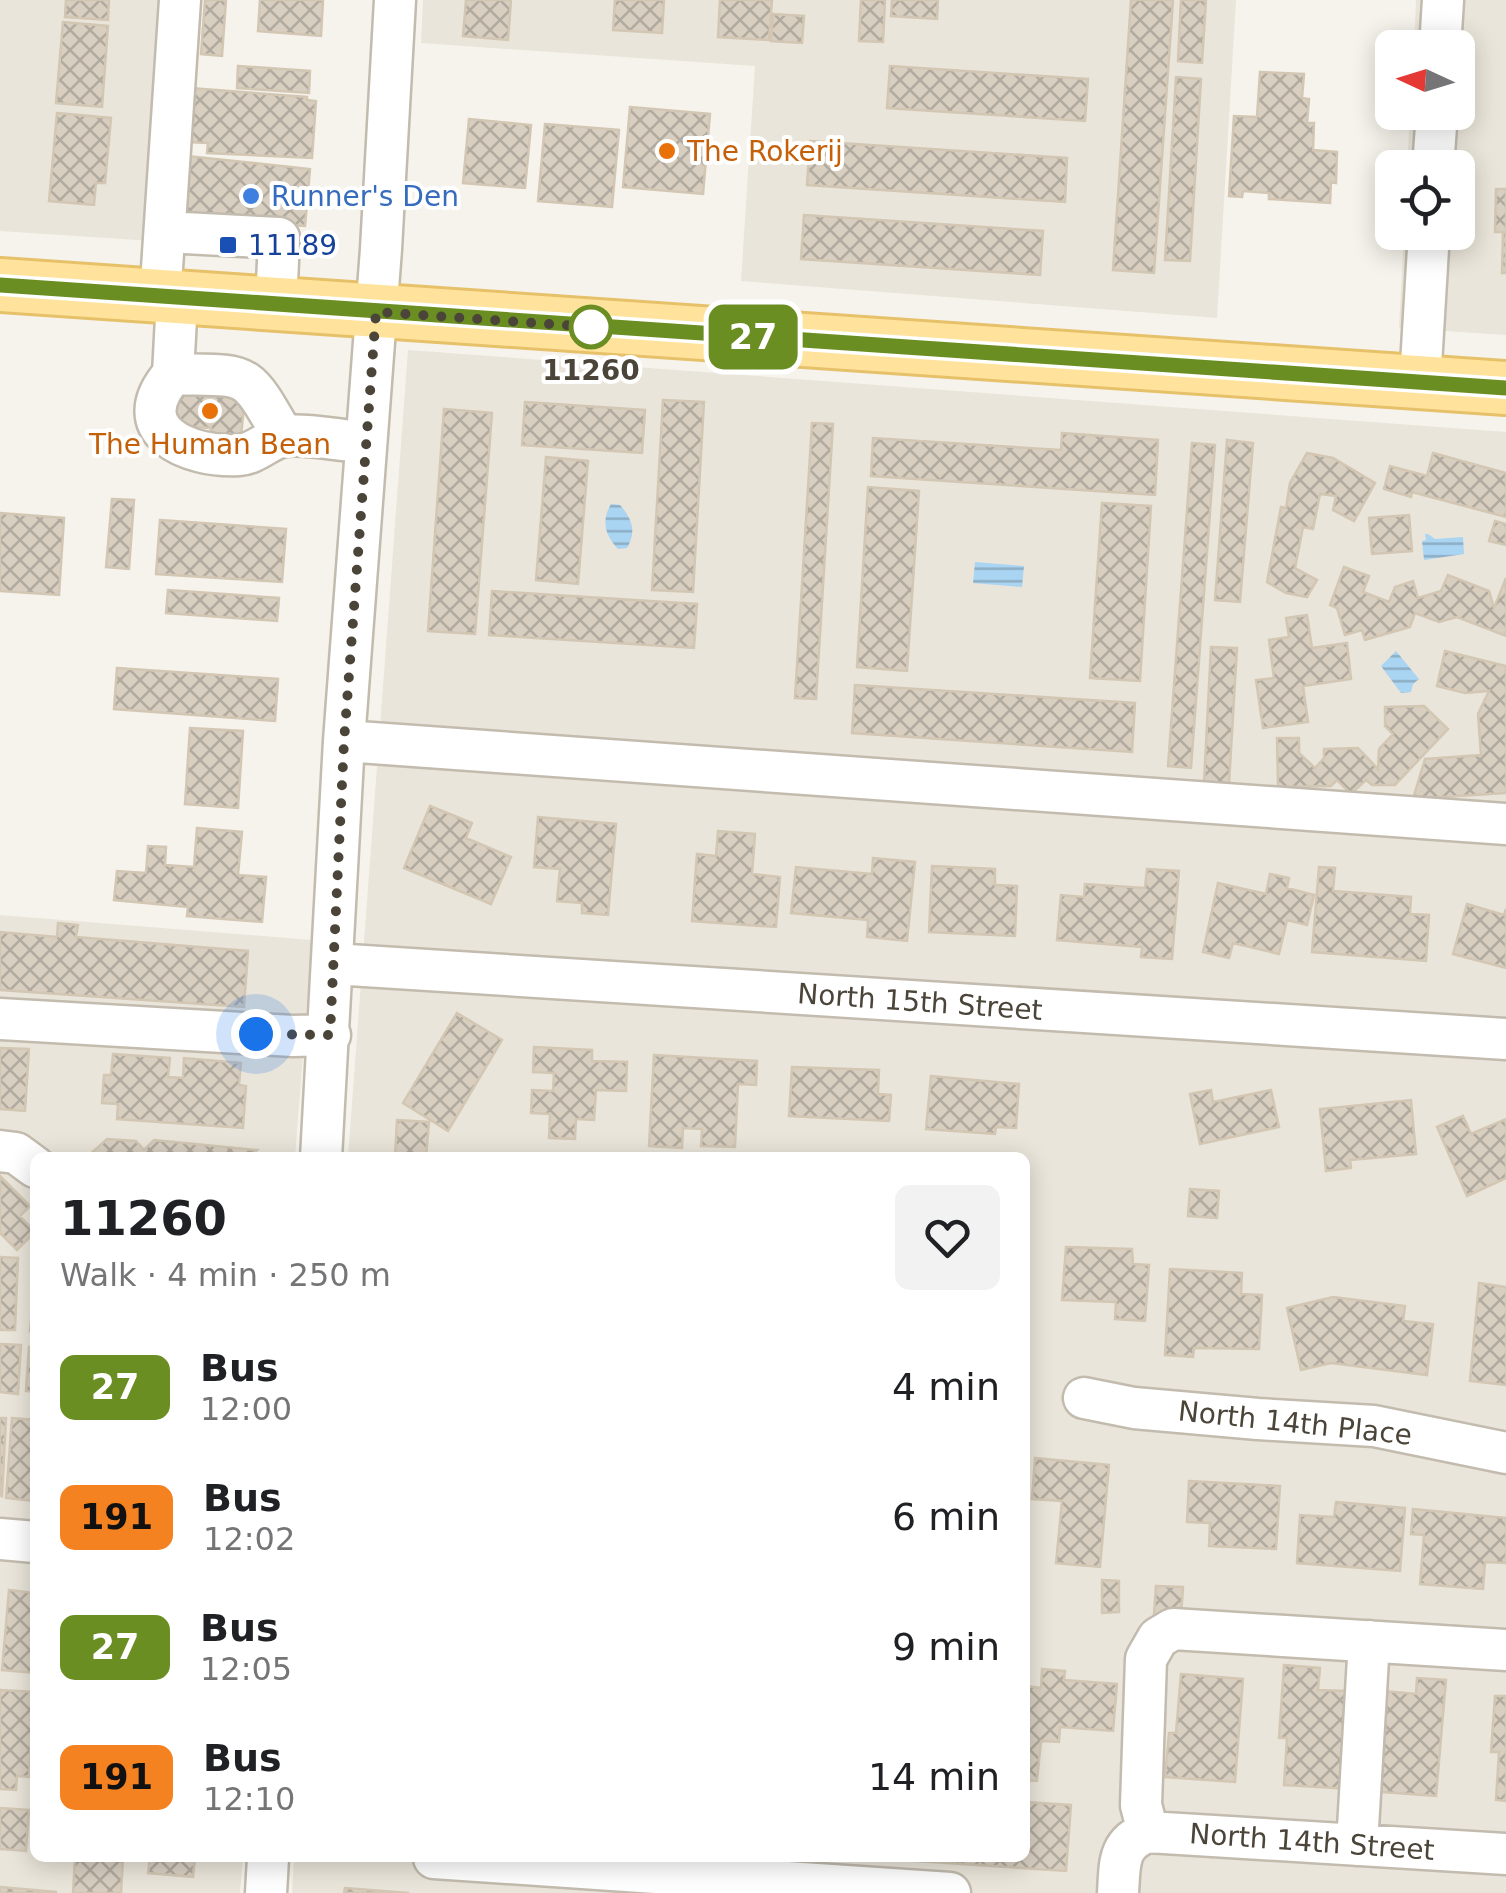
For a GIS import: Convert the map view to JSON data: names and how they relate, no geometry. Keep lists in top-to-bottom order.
{
  "streets": {
    "street": ["North 15th Street", "North 14th Place", "North 14th Street"]
  },
  "places": {
    "other": [
      "The Rokerij",
      "Runner's Den",
      "11260",
      "The Human Bean"
    ],
    "transit": ["11189"]
  },
  "lines": ["bus line 27"],
  "north": "left",
  "page": {
    "on_map": "27",
    "heading": ["11260", "Walk · 4 min · 250 m"],
    "list": [
      {
        "mark": "27",
        "name": "Bus",
        "note": "12:00",
        "value": "4 min"
      },
      {
        "mark": "191",
        "name": "Bus",
        "note": "12:02",
        "value": "6 min"
      },
      {
        "mark": "27",
        "name": "Bus",
        "note": "12:05",
        "value": "9 min"
      },
      {
        "mark": "191",
        "name": "Bus",
        "note": "12:10",
        "value": "14 min"
      }
    ]
  }
}
